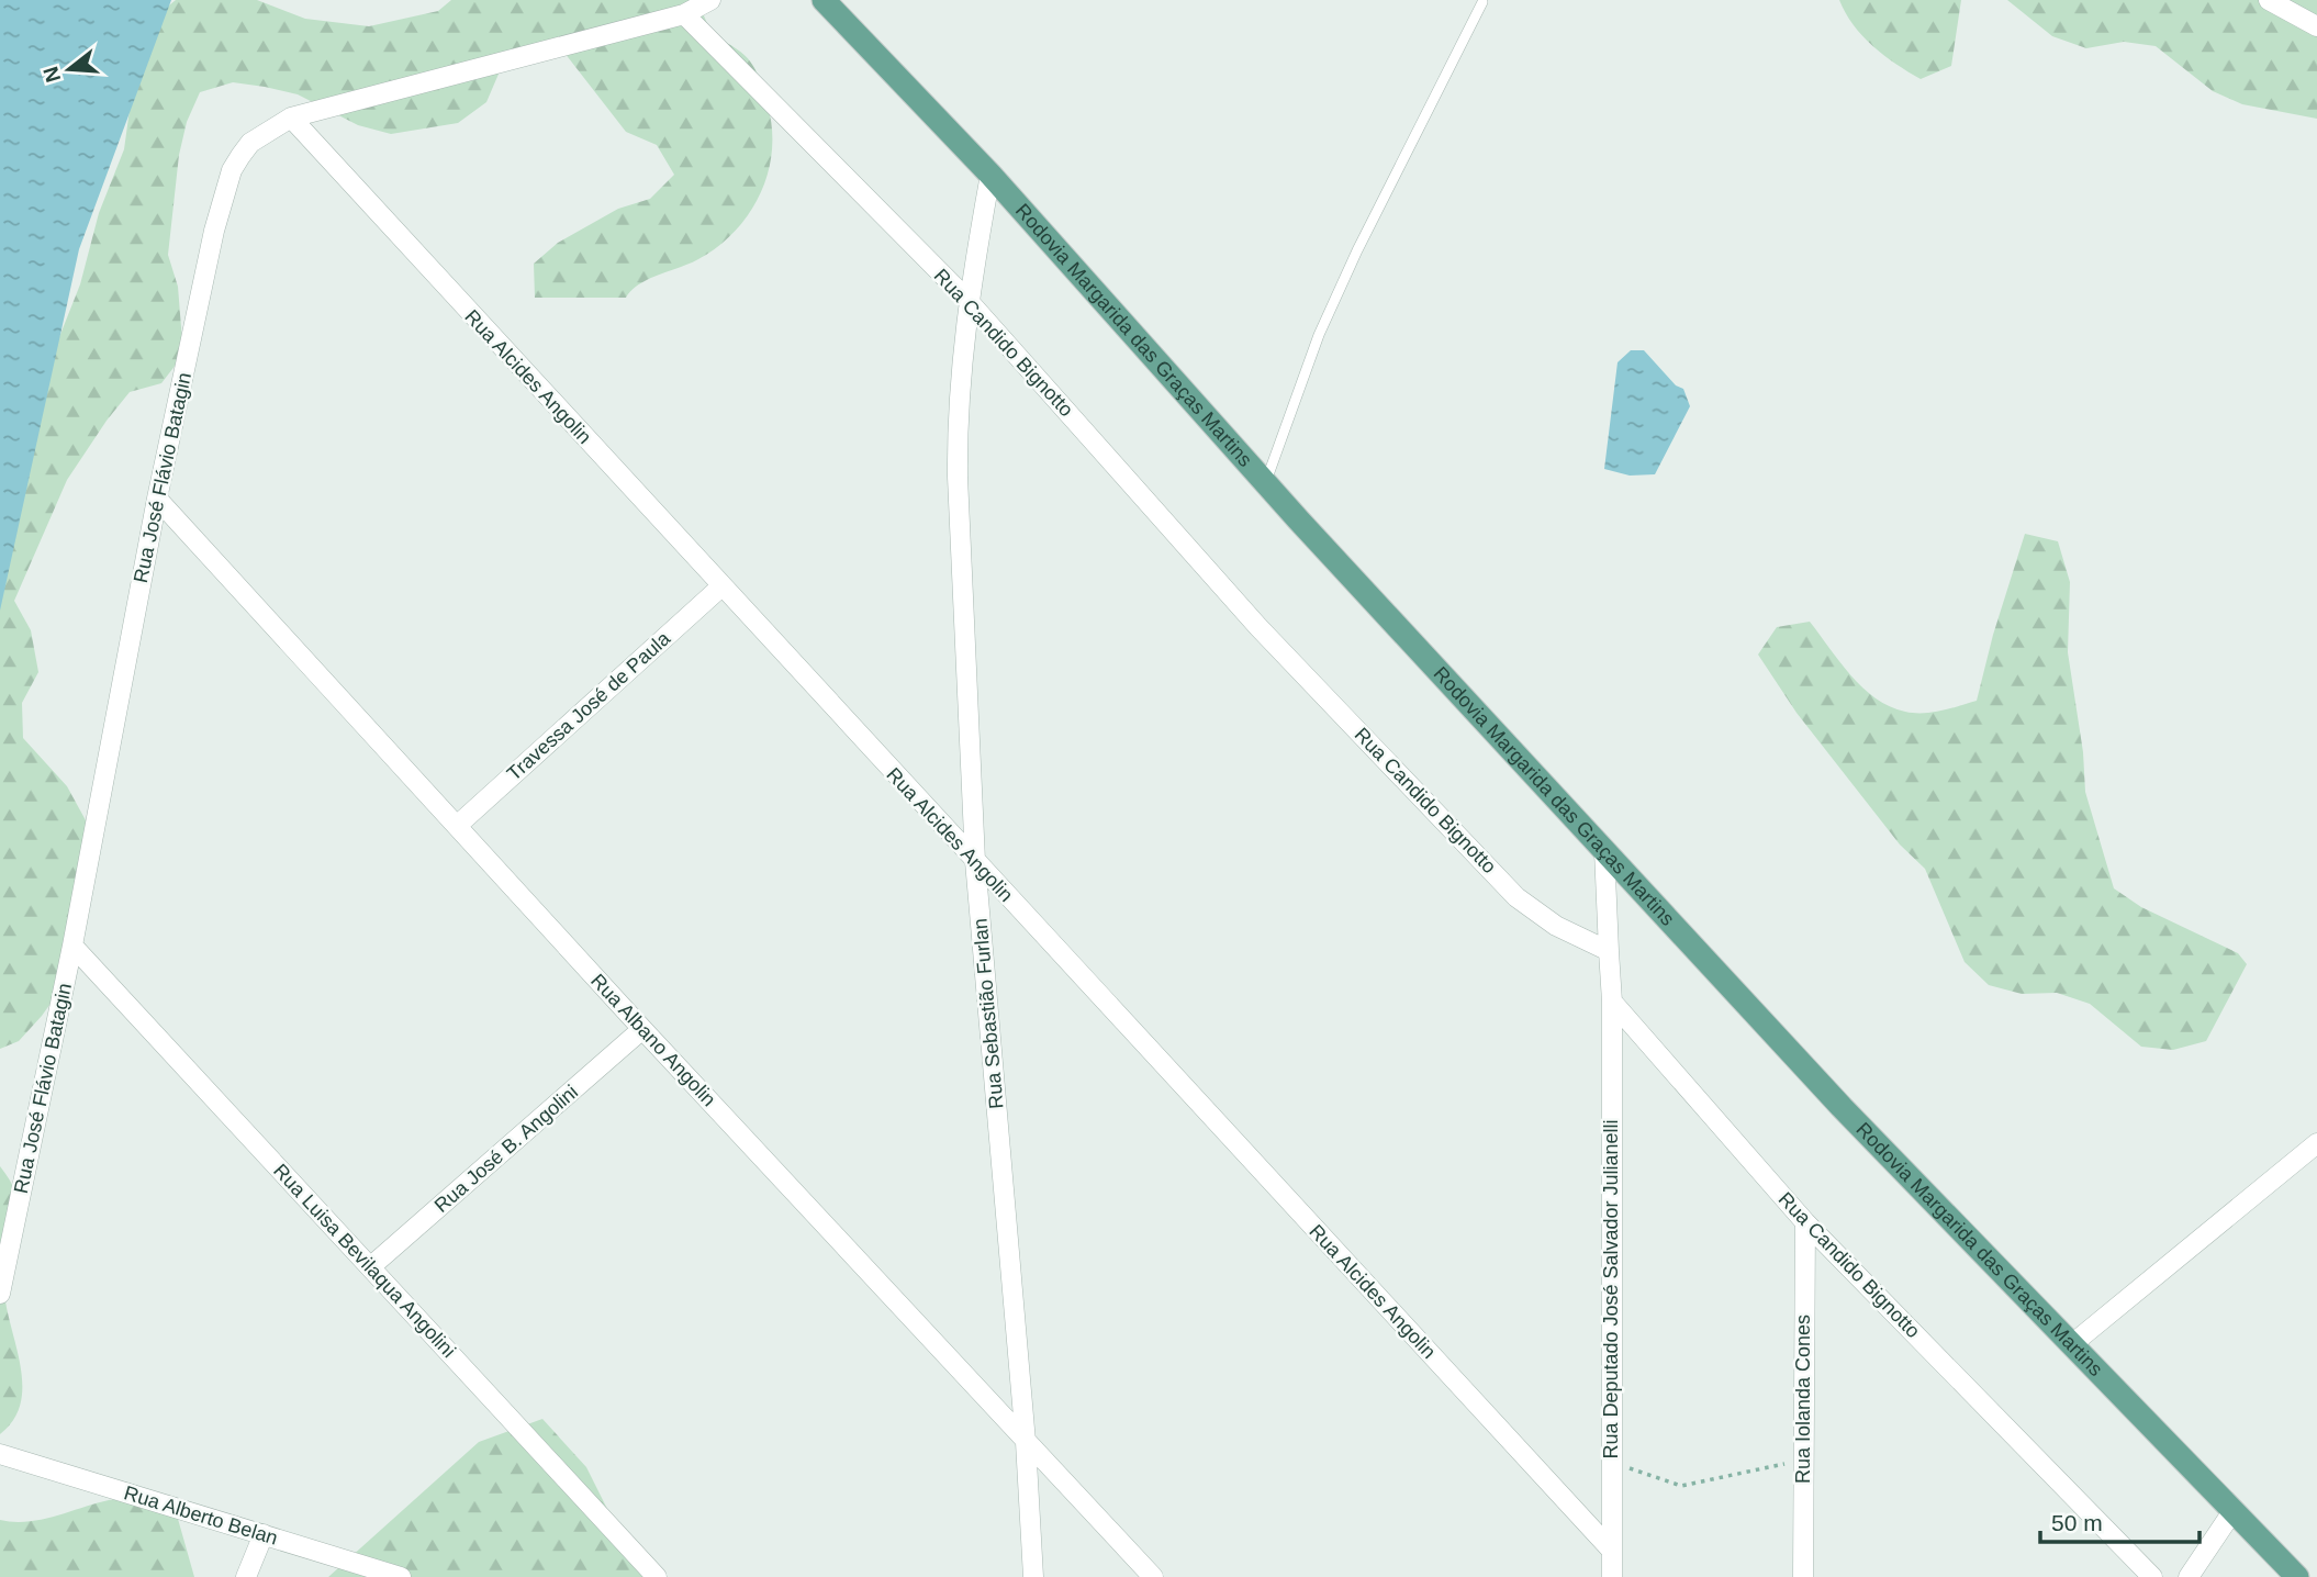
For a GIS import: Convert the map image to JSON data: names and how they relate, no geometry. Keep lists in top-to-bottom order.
{
  "streets": {
    "main road": ["Rodovia Margarida das Graças Martins"],
    "street": [
      "Rua Candido Bignotto",
      "Rua Alcides Angolin",
      "Rua José Flávio Batagin",
      "Travessa José de Paula",
      "Rua Sebastião Furlan",
      "Rua Albano Angolin",
      "Rua José B. Angolini",
      "Rua Luisa Bevilaqua Angolini",
      "Rua Deputado José Salvador Julianelli",
      "Rua Iolanda Cones",
      "Rua Alberto Belan"
    ]
  },
  "crossings": [
    ["Rodovia Margarida das Graças Martins", "Rua Sebastião Furlan"],
    ["Rua Candido Bignotto", "Rua José Flávio Batagin"],
    ["Rua Candido Bignotto", "Rua Sebastião Furlan"],
    ["Rua Candido Bignotto", "Rua Deputado José Salvador Julianelli"],
    ["Rua Candido Bignotto", "Rua Iolanda Cones"],
    ["Rua Alcides Angolin", "Rua José Flávio Batagin"],
    ["Rua Alcides Angolin", "Travessa José de Paula"],
    ["Rua Alcides Angolin", "Rua Sebastião Furlan"],
    ["Rua Alcides Angolin", "Rua Deputado José Salvador Julianelli"],
    ["Rua José Flávio Batagin", "Rua Albano Angolin"],
    ["Rua José Flávio Batagin", "Rua Luisa Bevilaqua Angolini"],
    ["Travessa José de Paula", "Rua Albano Angolin"],
    ["Rua Sebastião Furlan", "Rua Albano Angolin"],
    ["Rua Albano Angolin", "Rua José B. Angolini"],
    ["Rua José B. Angolini", "Rua Luisa Bevilaqua Angolini"]
  ],
  "scale_bar": "50 m",
  "north": "left"
}
